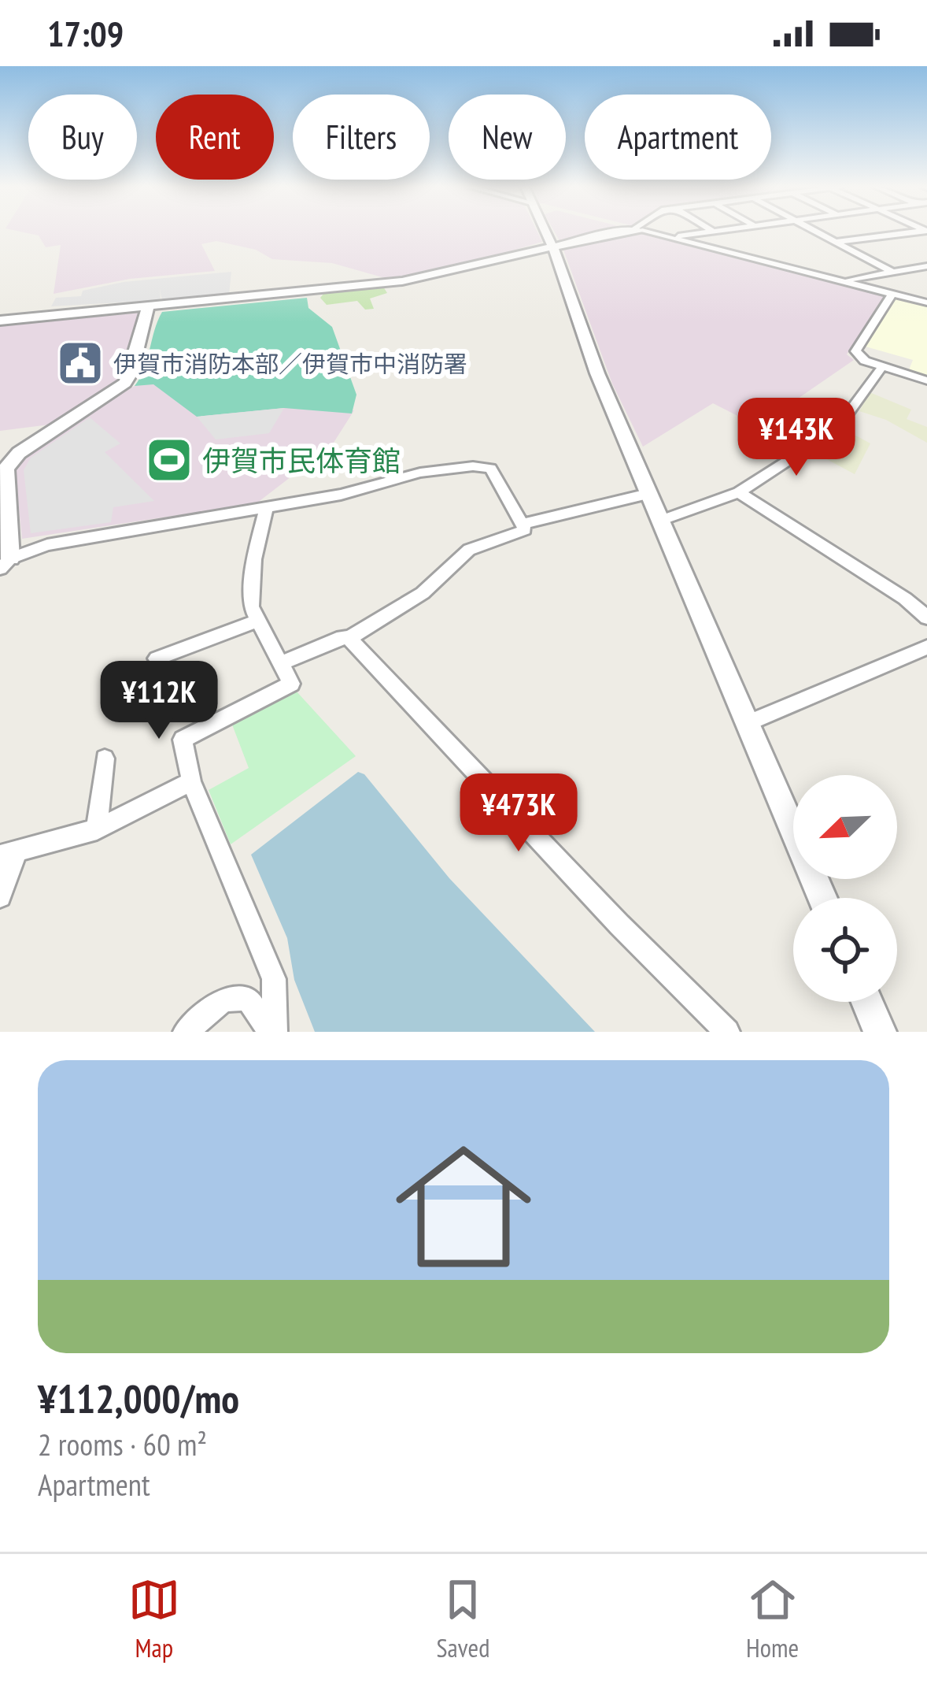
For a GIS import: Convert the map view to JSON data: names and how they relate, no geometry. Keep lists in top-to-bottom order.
{
  "places": {
    "public building": ["伊賀市消防本部／伊賀市中消防署"],
    "sports": ["伊賀市民体育館"]
  },
  "north": "bottom left",
  "page": {
    "status": "17:09",
    "chip": [
      "Buy",
      "Rent",
      "Filters",
      "New",
      "Apartment"
    ],
    "price": ["¥143K", "¥112K", "¥473K"],
    "list": [
      {
        "name": "¥112,000/mo",
        "note": "2 rooms · 60 m² · Apartment"
      }
    ],
    "tabs": ["Map", "Saved", "Home"]
  }
}
